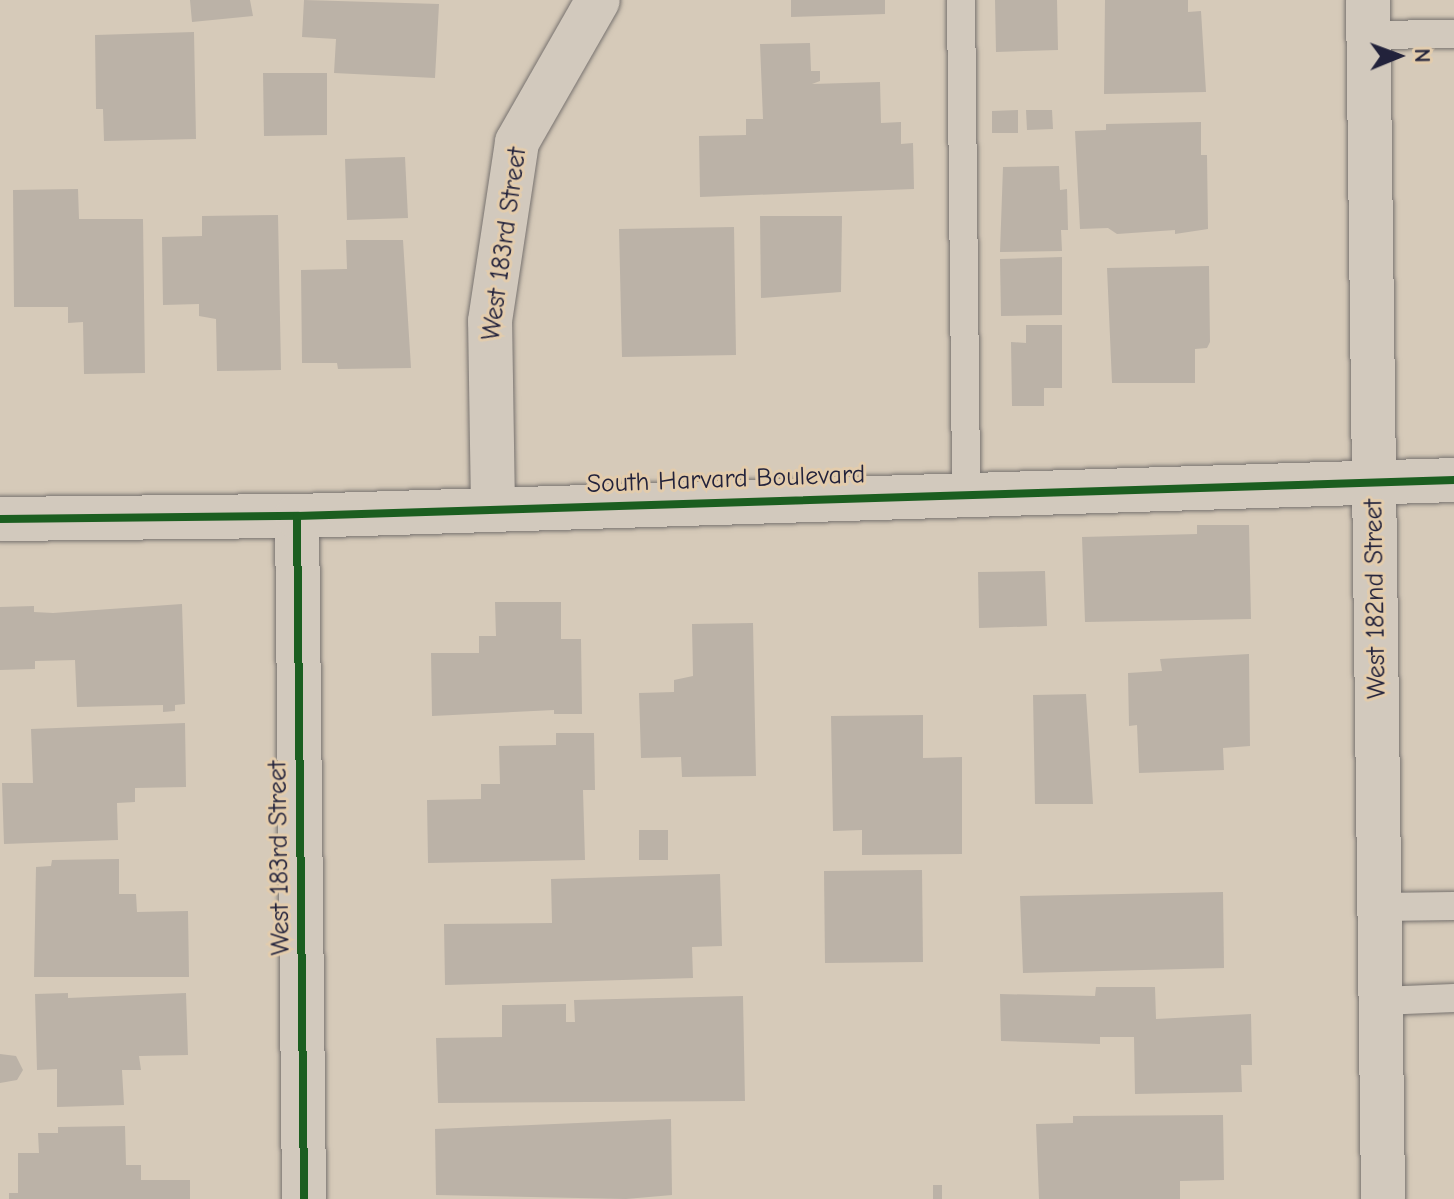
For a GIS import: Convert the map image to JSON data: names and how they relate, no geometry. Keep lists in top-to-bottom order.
{
  "streets": {
    "street": ["West 183rd Street", "South Harvard Boulevard", "West 182nd Street"]
  },
  "crossings": [
    ["West 183rd Street", "South Harvard Boulevard"],
    ["South Harvard Boulevard", "West 182nd Street"]
  ],
  "north": "right"
}
